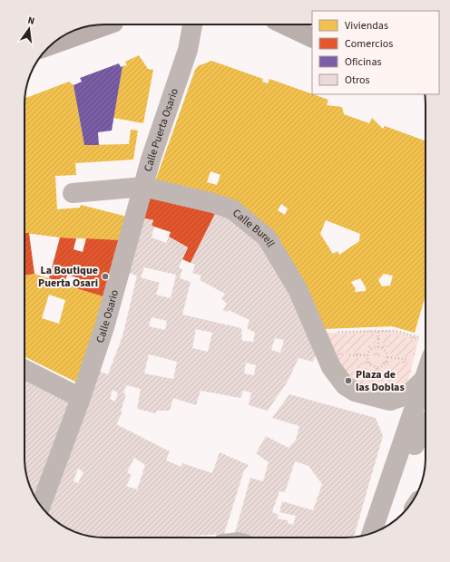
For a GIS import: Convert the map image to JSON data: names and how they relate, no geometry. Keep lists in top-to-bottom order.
{
  "streets": {
    "street": ["Calle Puerta Osario", "Calle Burell", "Calle Osario"]
  },
  "crossings": [
    ["Calle Puerta Osario", "Calle Burell"],
    ["Calle Puerta Osario", "Calle Osario"],
    ["Calle Burell", "Calle Osario"]
  ],
  "places": ["La Boutique Puerta Osari", "Plaza de las Doblas"],
  "legend": [
    "Viviendas",
    "Comercios",
    "Oficinas",
    "Otros"
  ],
  "north": "top"
}
